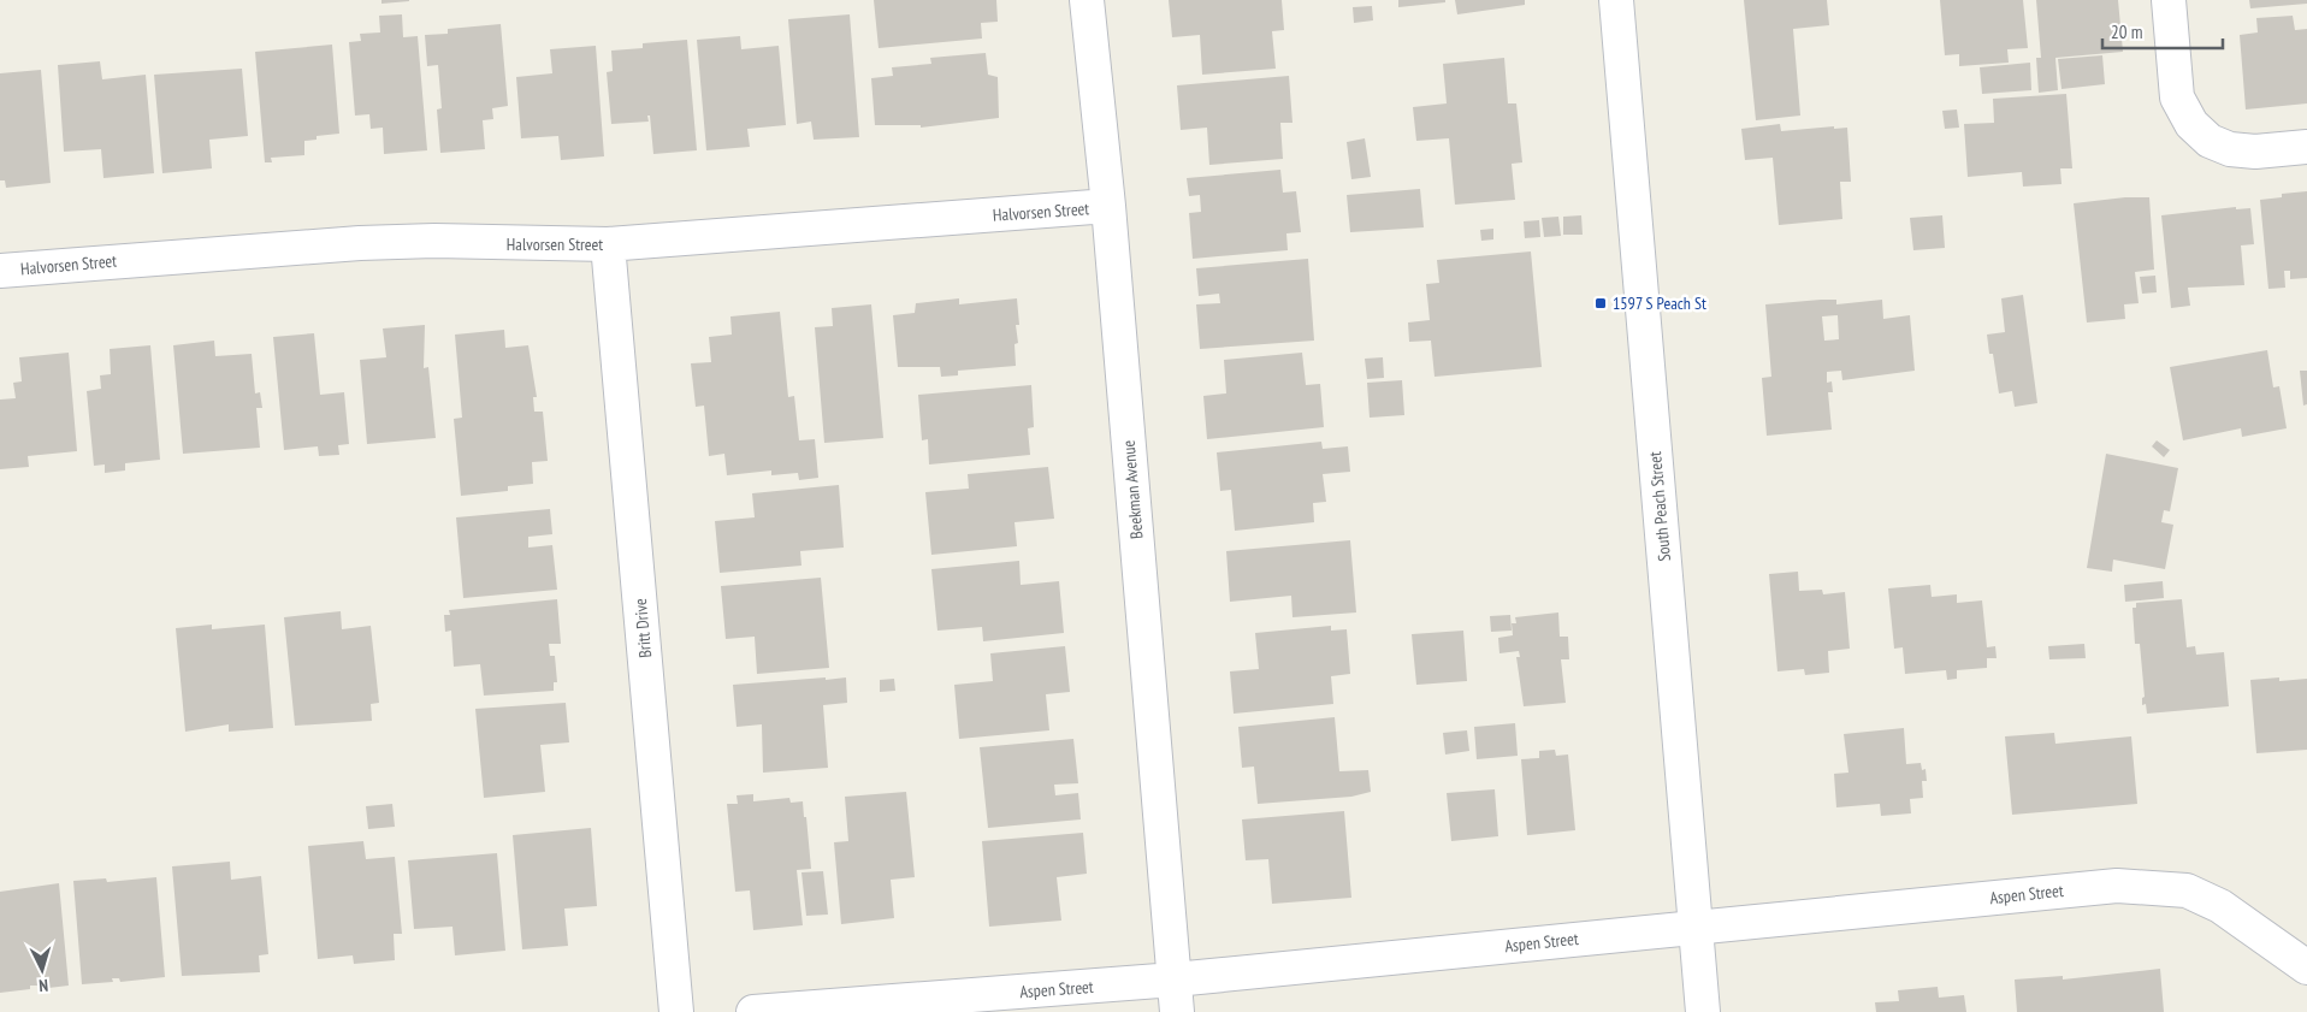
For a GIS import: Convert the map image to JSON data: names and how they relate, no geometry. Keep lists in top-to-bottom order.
{
  "streets": {
    "street": [
      "Halvorsen Street",
      "Beekman Avenue",
      "South Peach Street",
      "Britt Drive",
      "Aspen Street"
    ]
  },
  "crossings": [
    ["Halvorsen Street", "Beekman Avenue"],
    ["Halvorsen Street", "Britt Drive"],
    ["Beekman Avenue", "Aspen Street"],
    ["South Peach Street", "Aspen Street"]
  ],
  "places": {
    "transit": ["1597 S Peach St"]
  },
  "scale_bar": "20 m",
  "north": "bottom"
}
